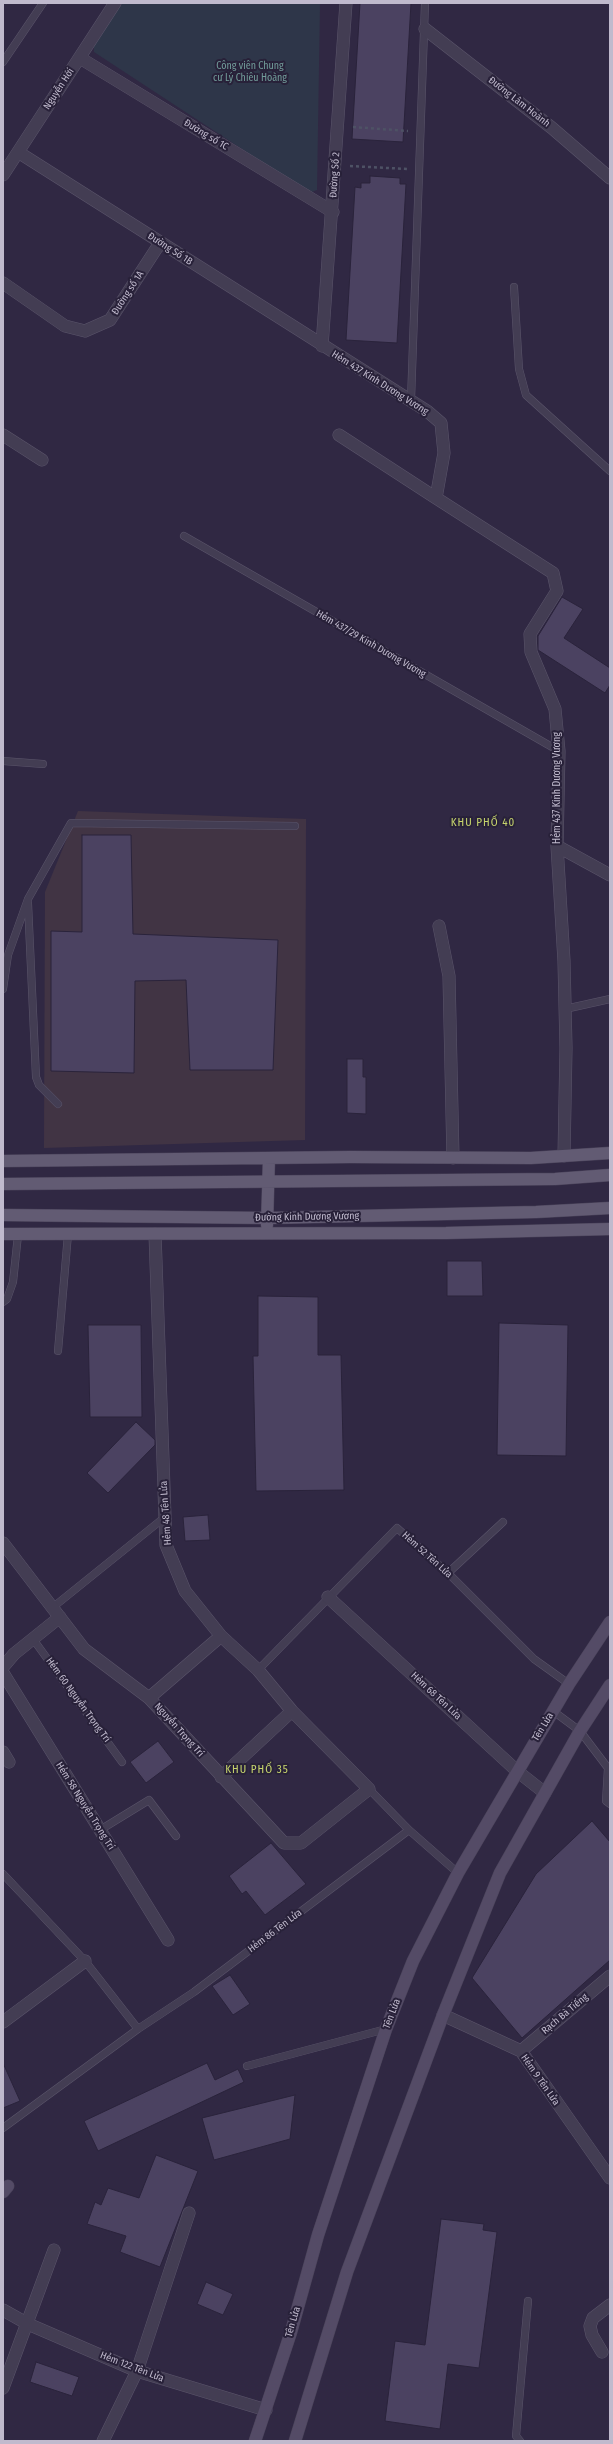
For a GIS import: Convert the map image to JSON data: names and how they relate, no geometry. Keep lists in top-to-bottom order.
{
  "streets": {
    "main road": ["Đường Kinh Dương Vương", "Tên Lửa"],
    "street": [
      "Nguyễn Hới",
      "Đường Lâm Hoành",
      "Đường số 1C",
      "Đường Số 2",
      "Đường Số 1B",
      "Đường số 1A",
      "Hẻm 437 Kinh Dương Vương",
      "Hẻm 48 Tên Lửa",
      "Hẻm 68 Tên Lửa",
      "Nguyễn Trọng Trí",
      "Hẻm 58 Nguyễn Trọng Trí",
      "Rạch Bà Tiếng",
      "Hẻm 9 Tên Lửa",
      "Hẻm 122 Tên Lửa"
    ],
    "lane": [
      "Hẻm 437/29 Kinh Dương Vương",
      "Hẻm 52 Tên Lửa",
      "Hẻm 60 Nguyễn Trọng Trí",
      "Hẻm 86 Tên Lửa"
    ]
  },
  "crossings": [
    ["Nguyễn Hới", "Đường số 1C"],
    ["Nguyễn Hới", "Đường Số 1B"],
    ["Đường số 1C", "Đường Số 2"],
    ["Đường Số 2", "Đường Số 1B"],
    ["Đường Số 2", "Hẻm 437 Kinh Dương Vương"],
    ["Đường Số 1B", "Đường số 1A"],
    ["Đường Số 1B", "Hẻm 437 Kinh Dương Vương"],
    ["Hẻm 437 Kinh Dương Vương", "Hẻm 437/29 Kinh Dương Vương"],
    ["Đường Kinh Dương Vương", "Hẻm 48 Tên Lửa"],
    ["Hẻm 48 Tên Lửa", "Hẻm 52 Tên Lửa"],
    ["Hẻm 48 Tên Lửa", "Nguyễn Trọng Trí"],
    ["Hẻm 52 Tên Lửa", "Hẻm 68 Tên Lửa"],
    ["Hẻm 52 Tên Lửa", "Tên Lửa"],
    ["Hẻm 68 Tên Lửa", "Tên Lửa"],
    ["Tên Lửa", "Hẻm 122 Tên Lửa"],
    ["Rạch Bà Tiếng", "Hẻm 9 Tên Lửa"]
  ],
  "districts": ["KHU PHỐ 40", "KHU PHỐ 35"],
  "parks": ["Công viên Chung cư Lý Chiêu Hoàng"]
}
